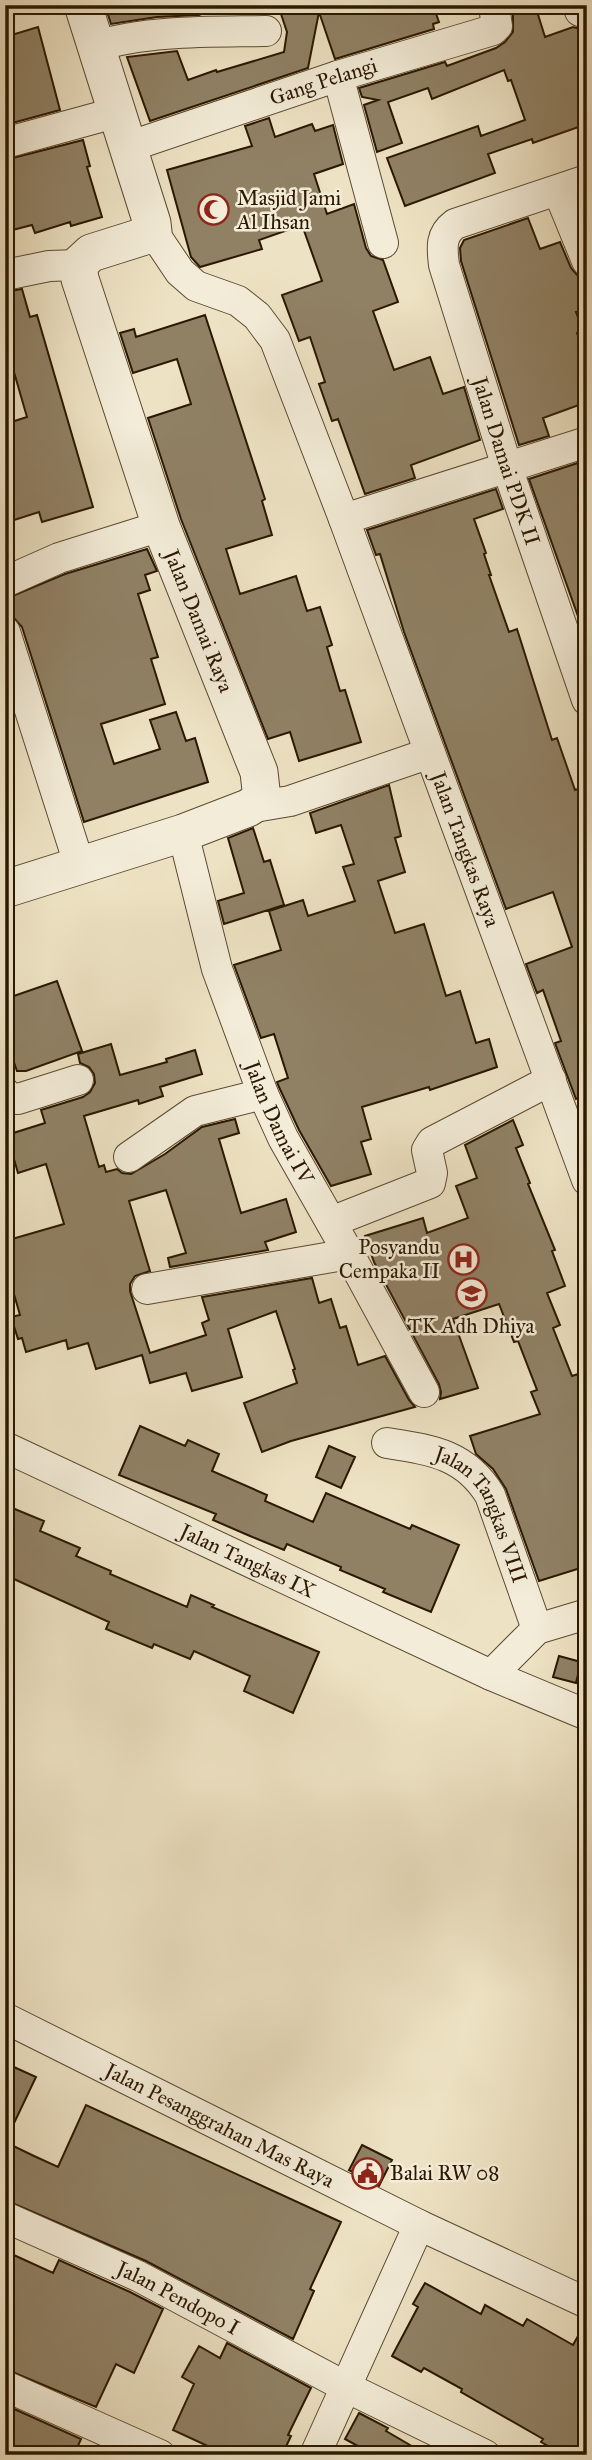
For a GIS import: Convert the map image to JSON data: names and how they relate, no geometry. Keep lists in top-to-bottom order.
{
  "streets": {
    "street": [
      "Gang Pelangi",
      "Jalan Damai PDK II",
      "Jalan Damai Raya",
      "Jalan Tangkas Raya",
      "Jalan Damai IV",
      "Jalan Tangkas VIII",
      "Jalan Tangkas IX",
      "Jalan Pesanggrahan Mas Raya",
      "Jalan Pendopo I"
    ]
  },
  "places": {
    "mosque": ["Masjid Jami Al Ihsan"],
    "hospital": ["Posyandu Cempaka II"],
    "school or university": ["TK Adh Dhiya"],
    "public building": ["Balai RW 08"]
  }
}
